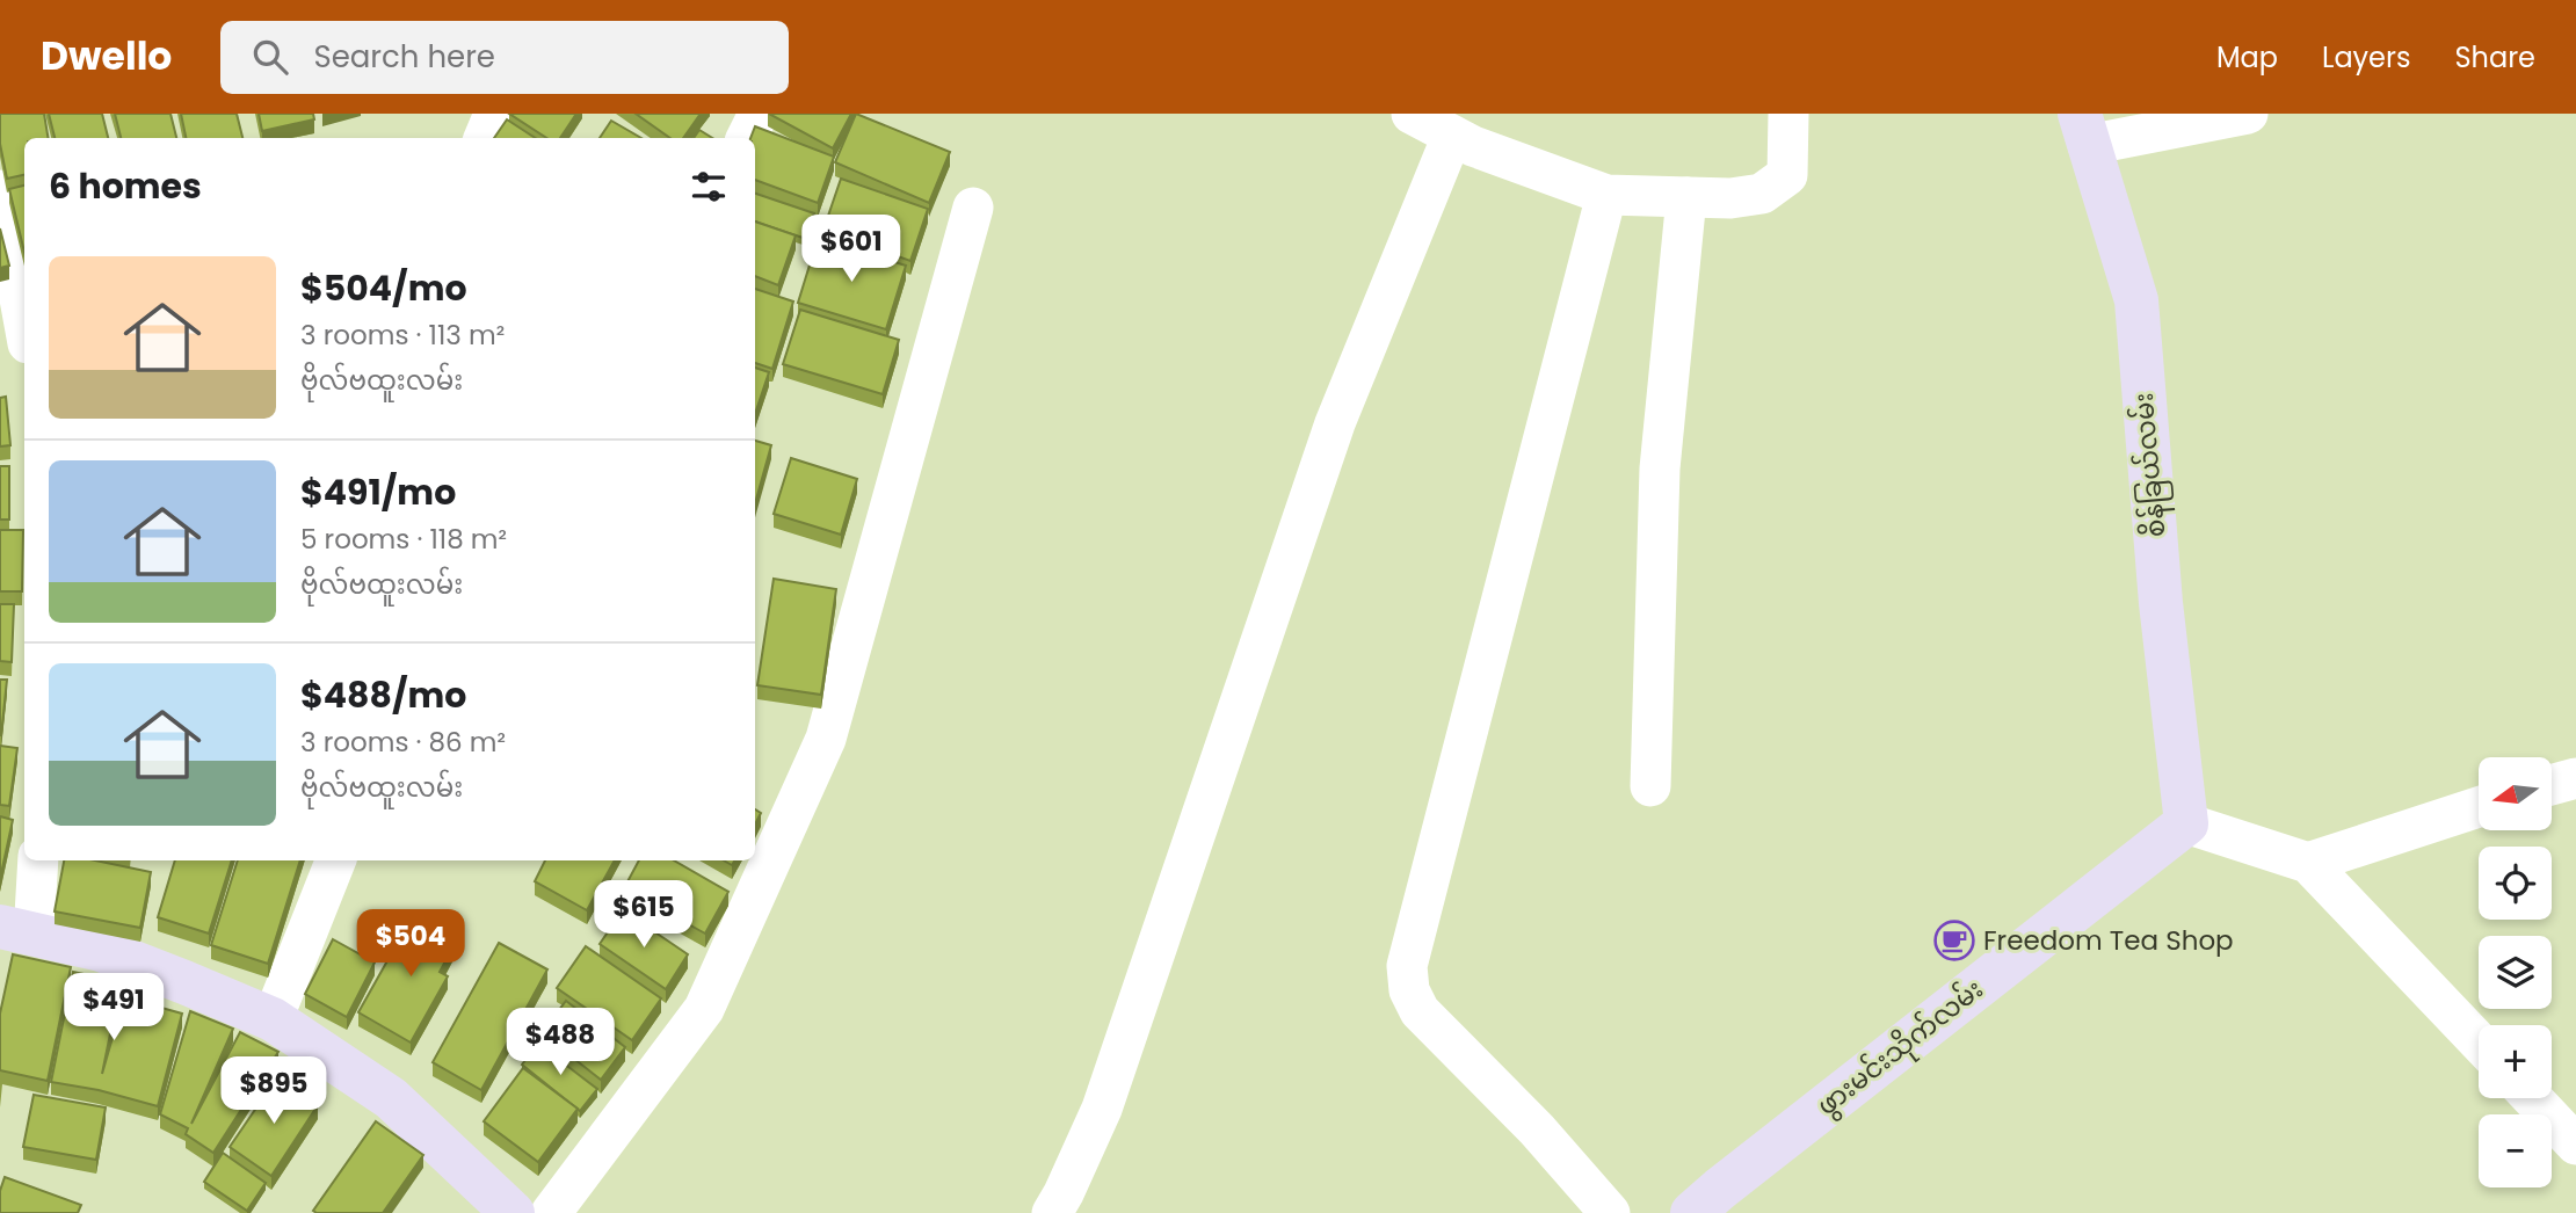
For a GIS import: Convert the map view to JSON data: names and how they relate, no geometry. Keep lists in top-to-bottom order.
{
  "streets": {
    "street": ["စိန်ခြယ်လမ်း", "ဖွားမင်းသိုက်လမ်း"]
  },
  "crossings": [
    ["စိန်ခြယ်လမ်း", "ဖွားမင်းသိုက်လမ်း"]
  ],
  "places": {
    "cafe": ["Freedom Tea Shop"]
  },
  "north": "left",
  "page": {
    "header": "Dwello",
    "search": "Search here",
    "nav": ["Map", "Layers", "Share"],
    "heading": "6 homes",
    "price": [
      "$601",
      "$615",
      "$504",
      "$491",
      "$488",
      "$895"
    ],
    "list": [
      {
        "name": "$504/mo",
        "note": "3 rooms · 113 m² · ဗိုလ်ဗထူးလမ်း"
      },
      {
        "name": "$491/mo",
        "note": "5 rooms · 118 m² · ဗိုလ်ဗထူးလမ်း"
      },
      {
        "name": "$488/mo",
        "note": "3 rooms · 86 m² · ဗိုလ်ဗထူးလမ်း"
      }
    ],
    "map_buttons": ["+", "−"]
  }
}
